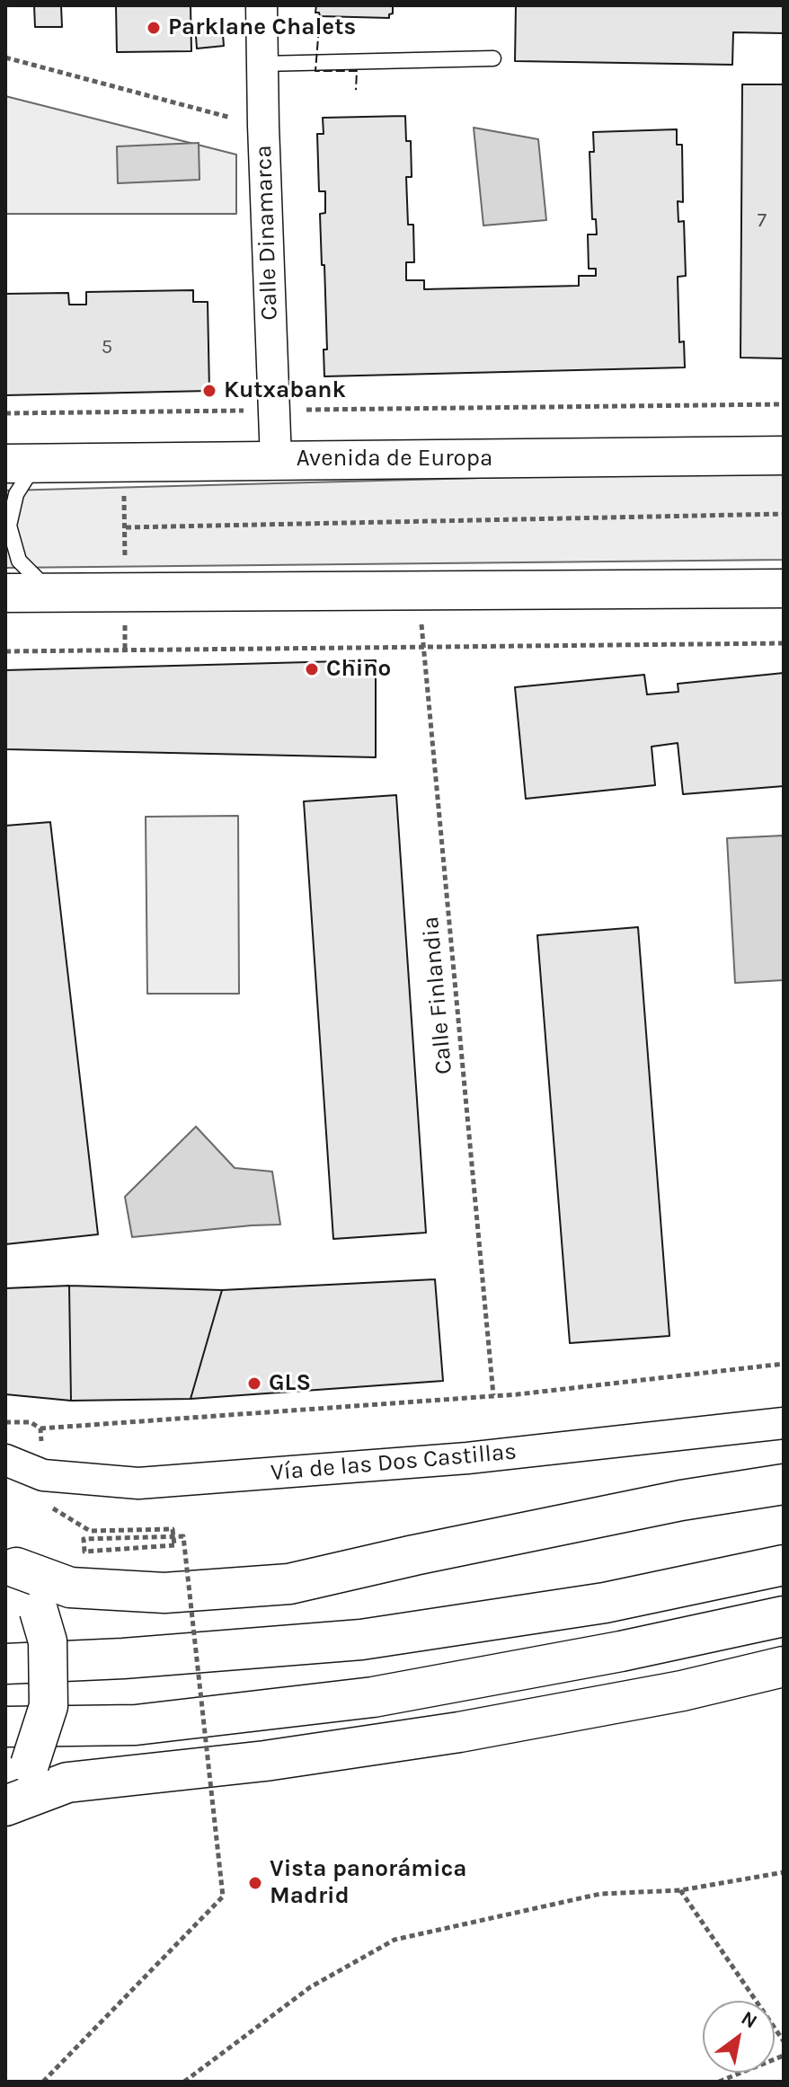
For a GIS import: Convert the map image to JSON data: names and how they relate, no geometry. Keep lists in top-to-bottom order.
{
  "streets": {
    "street": ["Calle Dinamarca", "Avenida de Europa", "Vía de las Dos Castillas"],
    "path": ["Calle Finlandia"]
  },
  "crossings": [
    ["Calle Dinamarca", "Avenida de Europa"]
  ],
  "places": [
    "Parklane Chalets",
    "Kutxabank",
    "Chino",
    "GLS",
    "Vista panorámica Madrid"
  ],
  "house_numbers": ["7", "5"],
  "north": "top right"
}
